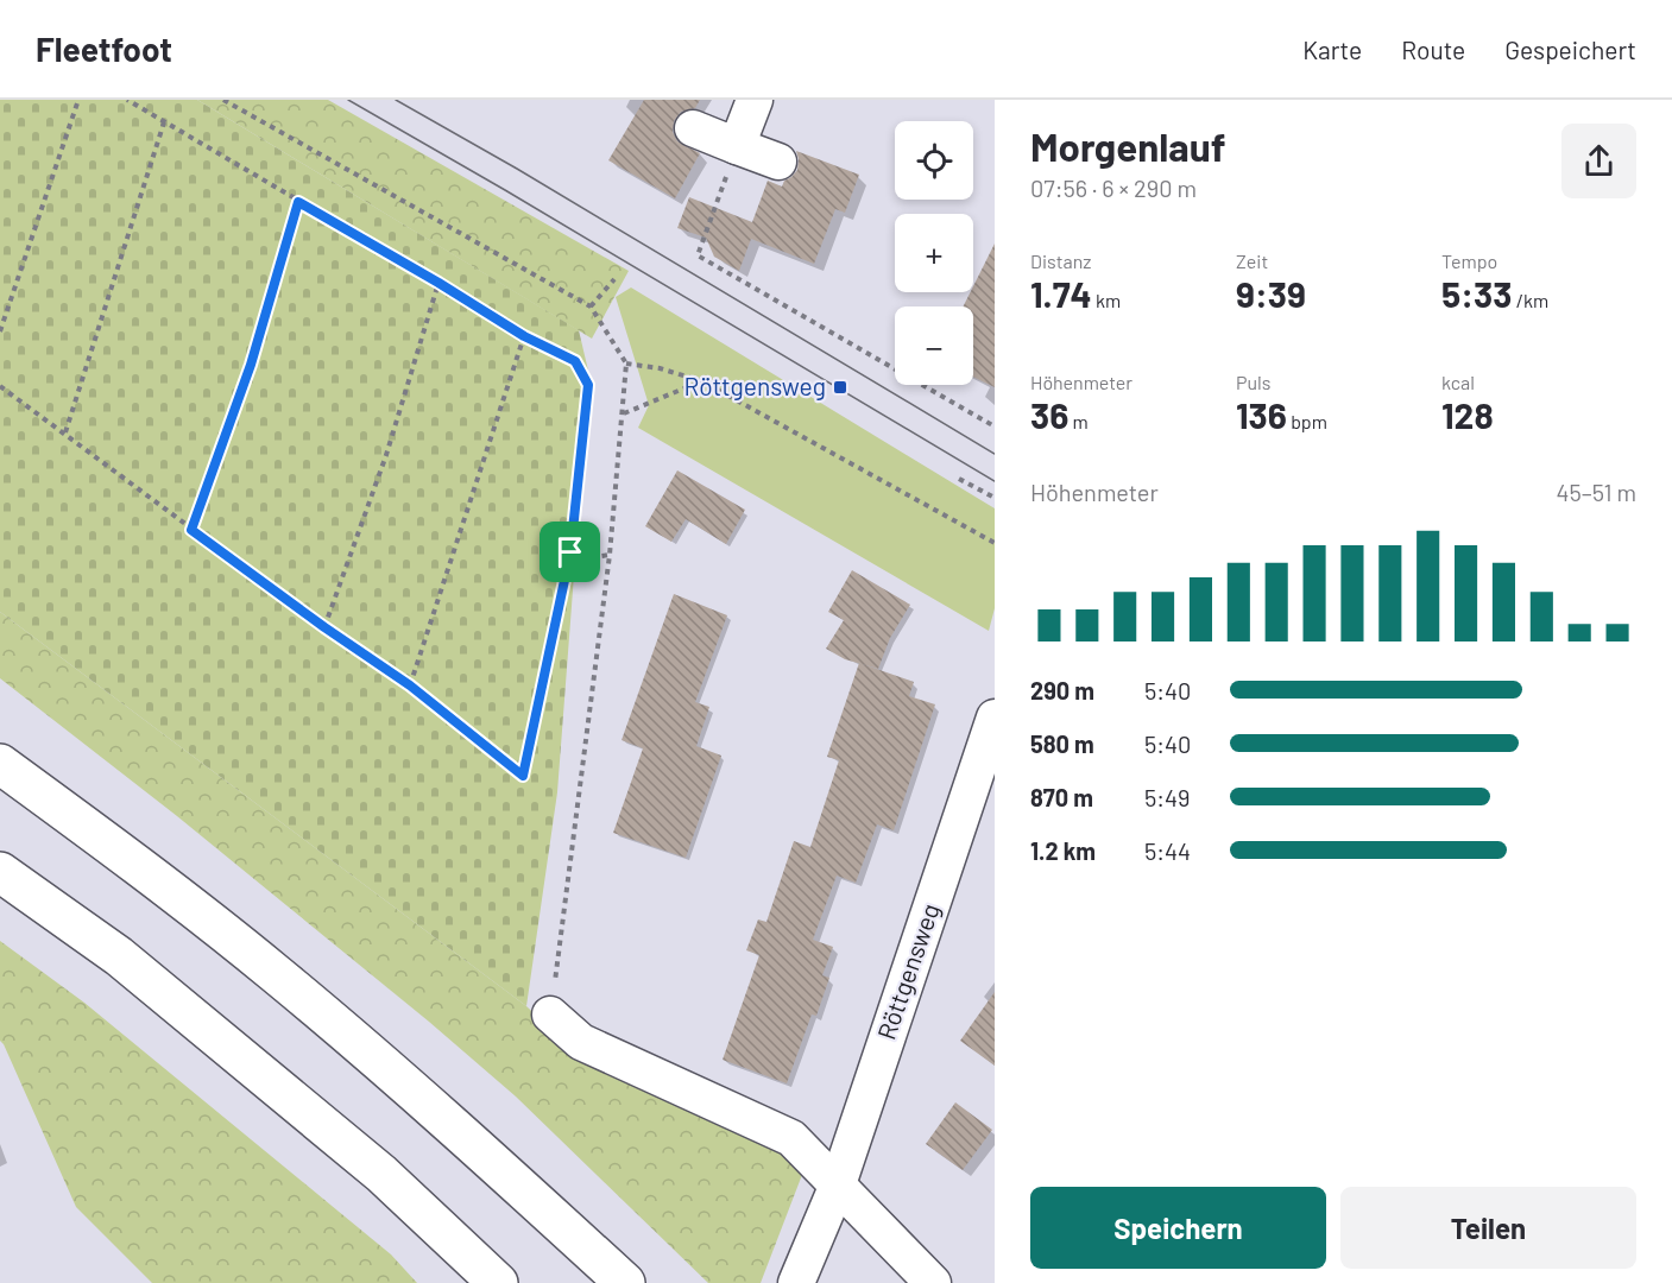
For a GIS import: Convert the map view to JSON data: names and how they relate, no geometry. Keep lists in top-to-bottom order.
{
  "streets": {
    "street": ["Röttgensweg"]
  },
  "places": {
    "transit": ["Röttgensweg"]
  },
  "page": {
    "header": "Fleetfoot",
    "nav": ["Karte", "Route", "Gespeichert"],
    "heading": ["Morgenlauf", "07:56 · 6 × 290 m"],
    "map_buttons": ["+", "−"],
    "stats": [
      ["Distanz", "1.74 km"],
      ["Zeit", "9:39"],
      ["Tempo", "5:33 /km"],
      ["Höhenmeter", "36 m"],
      ["Puls", "136 bpm"],
      ["kcal", "128"]
    ],
    "chart": ["Höhenmeter", "45–51 m"],
    "list": [
      {
        "name": "290 m",
        "note": "5:40"
      },
      {
        "name": "580 m",
        "note": "5:40"
      },
      {
        "name": "870 m",
        "note": "5:49"
      },
      {
        "name": "1.2 km",
        "note": "5:44"
      }
    ],
    "buttons": ["Speichern", "Teilen"]
  }
}
